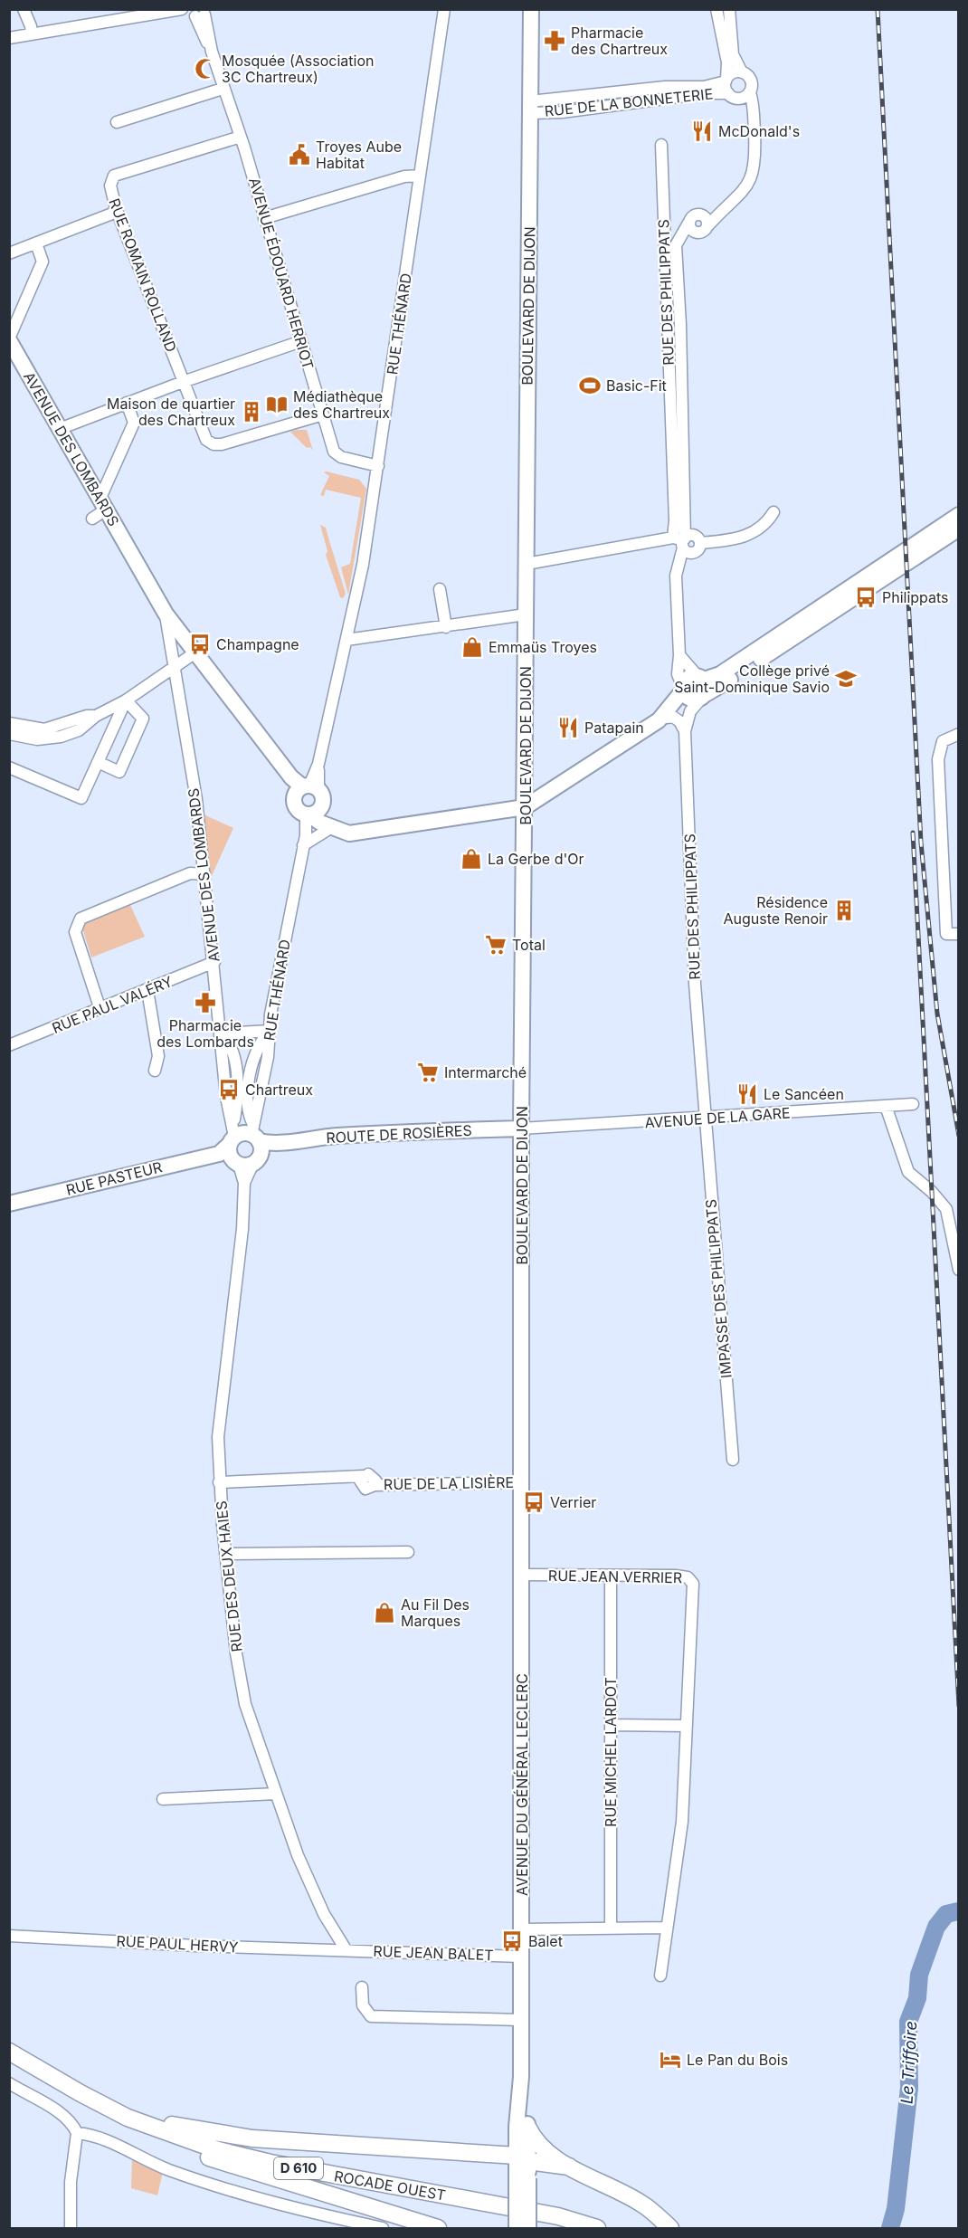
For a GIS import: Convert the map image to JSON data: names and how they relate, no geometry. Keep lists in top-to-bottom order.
{
  "streets": {
    "main road": [
      "BOULEVARD DE DIJON",
      "AVENUE DES LOMBARDS",
      "ROUTE DE ROSIÈRES",
      "RUE PASTEUR",
      "AVENUE DU GÉNÉRAL LECLERC",
      "D 610",
      "ROCADE OUEST"
    ],
    "street": [
      "RUE DE LA BONNETERIE",
      "AVENUE ÉDOUARD HERRIOT",
      "RUE ROMAIN ROLLAND",
      "RUE DES PHILIPPATS",
      "RUE THÉNARD",
      "RUE PAUL VALÉRY",
      "AVENUE DE LA GARE",
      "IMPASSE DES PHILIPPATS",
      "RUE DE LA LISIÈRE",
      "RUE DES DEUX HAIES",
      "RUE JEAN VERRIER",
      "RUE MICHEL LARDOT",
      "RUE PAUL HERVY",
      "RUE JEAN BALET"
    ]
  },
  "crossings": [
    ["RUE DE LA BONNETERIE", "BOULEVARD DE DIJON"],
    ["AVENUE ÉDOUARD HERRIOT", "RUE ROMAIN ROLLAND"],
    ["AVENUE ÉDOUARD HERRIOT", "RUE THÉNARD"],
    ["RUE DES PHILIPPATS", "AVENUE DE LA GARE"],
    ["RUE DES PHILIPPATS", "IMPASSE DES PHILIPPATS"],
    ["BOULEVARD DE DIJON", "AVENUE DE LA GARE"],
    ["BOULEVARD DE DIJON", "ROUTE DE ROSIÈRES"],
    ["BOULEVARD DE DIJON", "RUE DE LA LISIÈRE"],
    ["BOULEVARD DE DIJON", "AVENUE DU GÉNÉRAL LECLERC"],
    ["RUE THÉNARD", "AVENUE DES LOMBARDS"],
    ["RUE THÉNARD", "ROUTE DE ROSIÈRES"],
    ["RUE THÉNARD", "RUE PASTEUR"],
    ["RUE THÉNARD", "RUE DES DEUX HAIES"],
    ["AVENUE DES LOMBARDS", "RUE PAUL VALÉRY"],
    ["AVENUE DE LA GARE", "ROUTE DE ROSIÈRES"],
    ["AVENUE DE LA GARE", "IMPASSE DES PHILIPPATS"],
    ["ROUTE DE ROSIÈRES", "RUE PASTEUR"],
    ["ROUTE DE ROSIÈRES", "RUE DES DEUX HAIES"],
    ["RUE PASTEUR", "RUE DES DEUX HAIES"],
    ["RUE DE LA LISIÈRE", "RUE DES DEUX HAIES"],
    ["RUE DE LA LISIÈRE", "AVENUE DU GÉNÉRAL LECLERC"],
    ["RUE DES DEUX HAIES", "RUE PAUL HERVY"],
    ["RUE DES DEUX HAIES", "RUE JEAN BALET"],
    ["RUE JEAN VERRIER", "RUE MICHEL LARDOT"],
    ["RUE JEAN VERRIER", "AVENUE DU GÉNÉRAL LECLERC"],
    ["AVENUE DU GÉNÉRAL LECLERC", "RUE JEAN BALET"],
    ["RUE PAUL HERVY", "RUE JEAN BALET"]
  ],
  "water": ["Le Triffoire"],
  "places": {
    "pharmacy": ["Pharmacie des Chartreux", "Pharmacie des Lombards"],
    "mosque": ["Mosquée (Association 3C Chartreux)"],
    "restaurant": ["McDonald's", "Patapain", "Le Sancéen"],
    "public building": ["Troyes Aube Habitat"],
    "sports": ["Basic-Fit"],
    "library": ["Médiathèque des Chartreux"],
    "building": ["Maison de quartier des Chartreux", "Résidence Auguste Renoir"],
    "bus stop": [
      "Philippats",
      "Champagne",
      "Chartreux",
      "Verrier",
      "Balet"
    ],
    "shop": ["Emmaüs Troyes", "La Gerbe d'Or", "Au Fil Des Marques"],
    "school or university": ["Collège privé Saint-Dominique Savio"],
    "supermarket": ["Total", "Intermarché"],
    "hotel": ["Le Pan du Bois"]
  }
}
